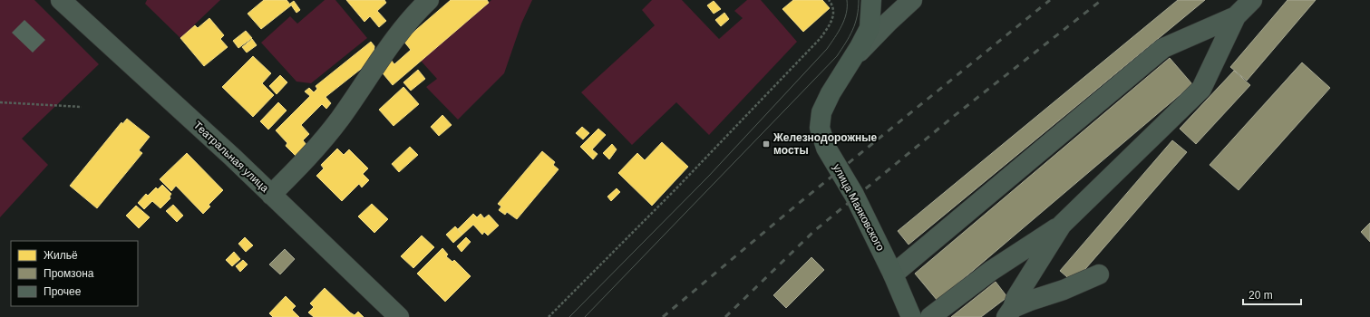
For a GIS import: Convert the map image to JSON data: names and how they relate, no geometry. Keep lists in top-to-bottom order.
{
  "streets": {
    "main road": ["улица Маяковского"],
    "street": ["Театральная улица"]
  },
  "places": {
    "transit": ["Железнодорожные мосты"]
  },
  "legend": ["Жильё", "Промзона", "Прочее"],
  "scale_bar": "20 m"
}
